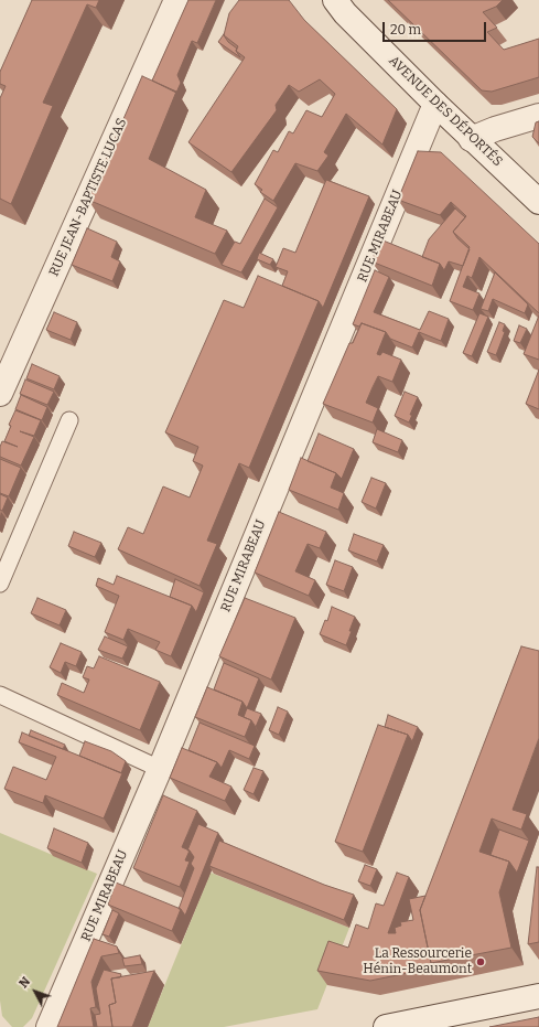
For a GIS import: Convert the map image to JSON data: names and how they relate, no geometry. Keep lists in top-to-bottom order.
{
  "streets": {
    "street": ["AVENUE DES DÉPORTÉS", "RUE JEAN-BAPTISTE LUCAS", "RUE MIRABEAU"]
  },
  "crossings": [
    ["AVENUE DES DÉPORTÉS", "RUE MIRABEAU"]
  ],
  "places": ["La Ressourcerie Hénin-Beaumont"],
  "scale_bar": "20 m",
  "north": "top left"
}
